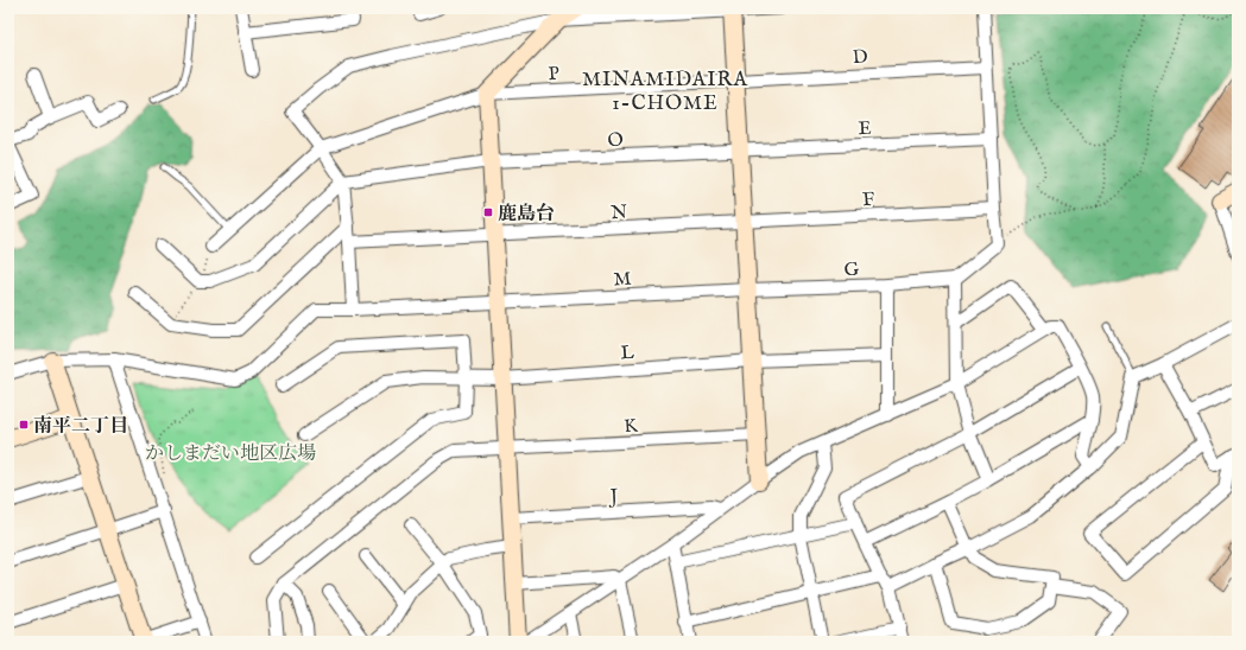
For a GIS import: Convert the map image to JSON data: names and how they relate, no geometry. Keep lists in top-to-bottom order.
{
  "streets": {
    "street": [
      "D",
      "P",
      "E",
      "O",
      "F",
      "N",
      "G",
      "M",
      "L",
      "K",
      "J"
    ]
  },
  "crossings": [
    ["D", "P"],
    ["E", "O"],
    ["F", "N"],
    ["G", "M"]
  ],
  "districts": ["MINAMIDAIRA 1-CHOME"],
  "parks": ["かしまだい地区広場"],
  "places": {
    "transit": ["鹿島台", "南平二丁目"]
  }
}
